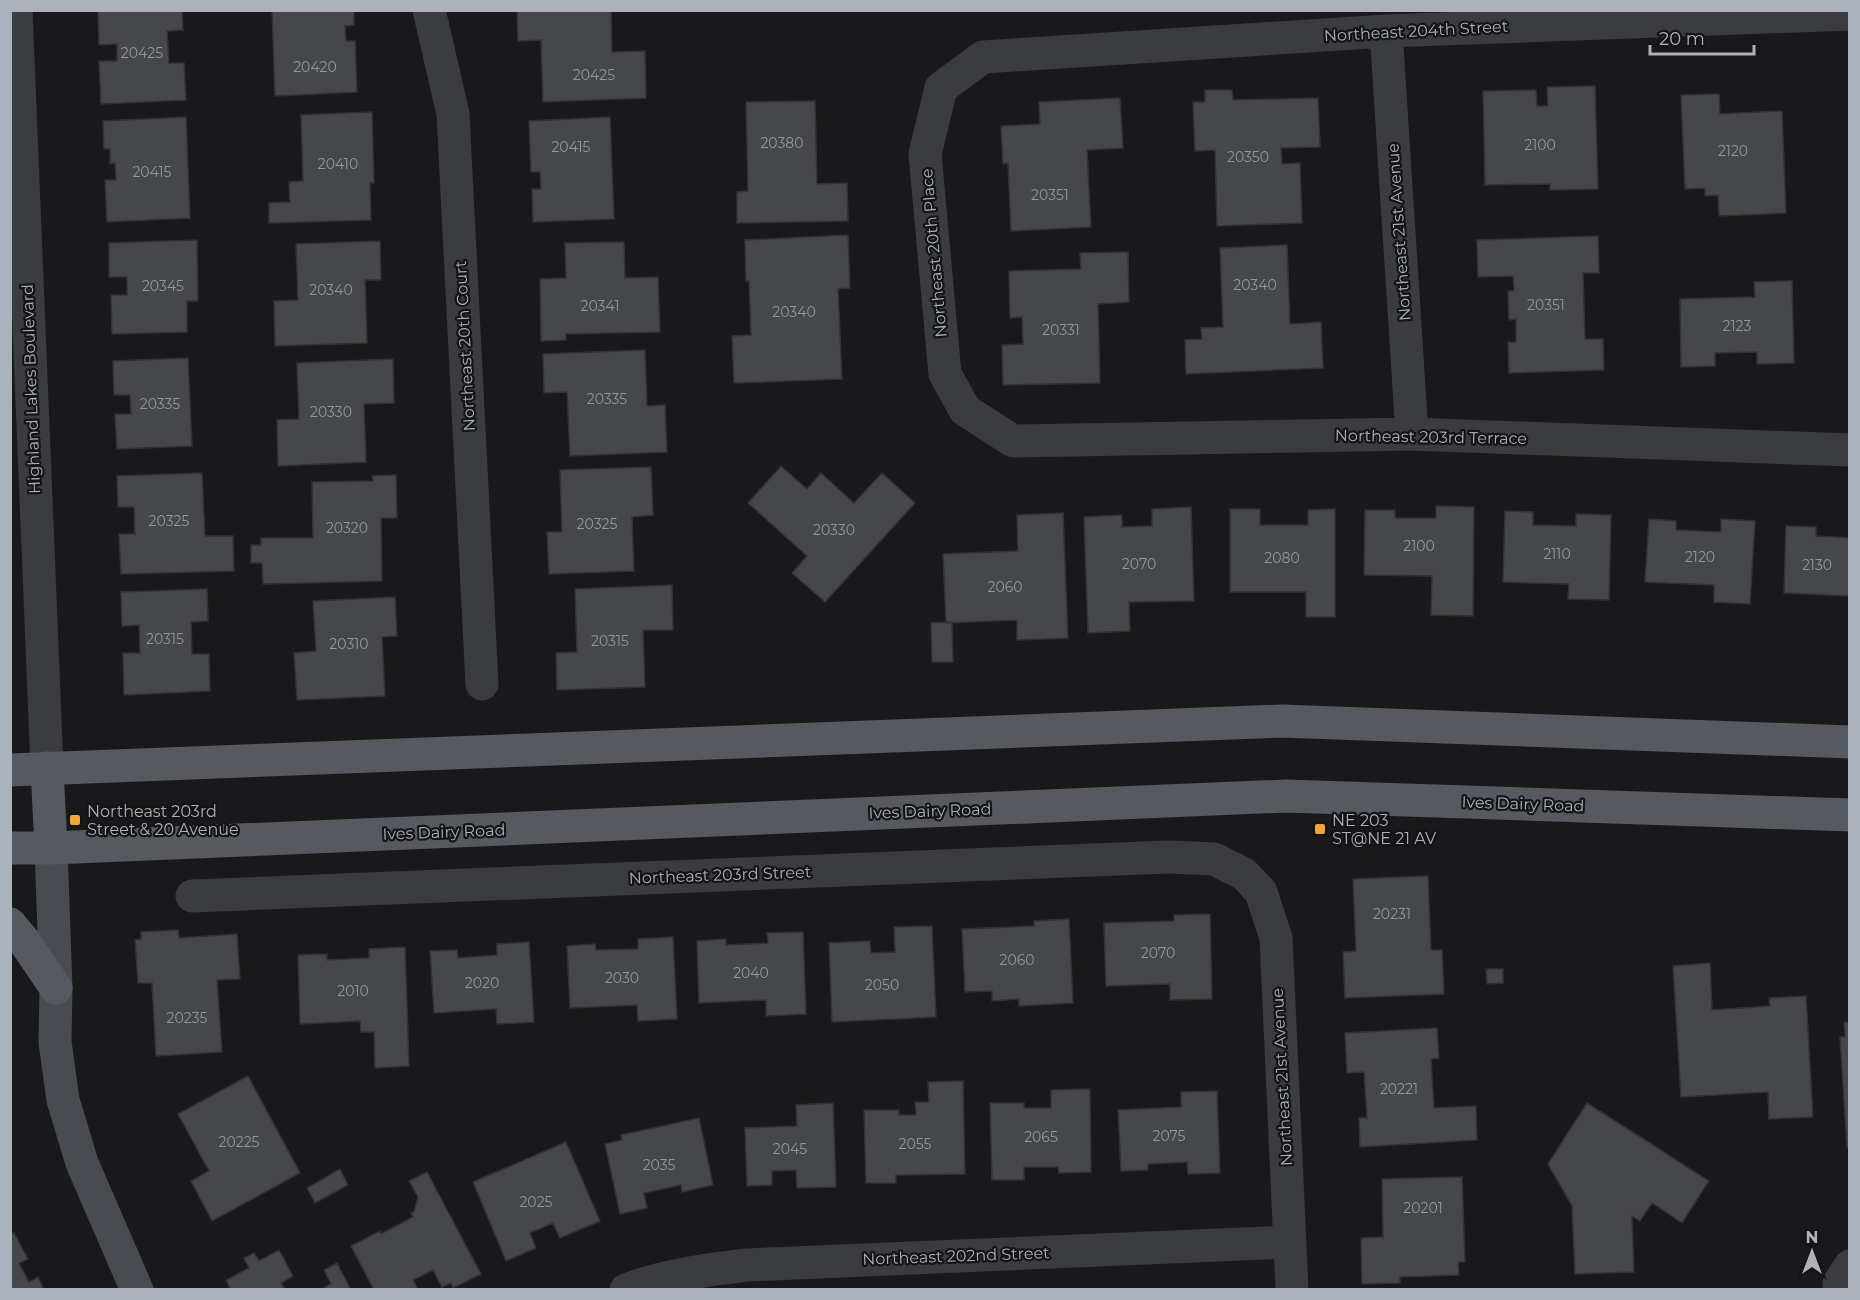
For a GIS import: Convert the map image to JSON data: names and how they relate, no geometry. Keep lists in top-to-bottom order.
{
  "streets": {
    "main road": ["Ives Dairy Road"],
    "street": [
      "Northeast 204th Street",
      "Northeast 21st Avenue",
      "Northeast 20th Place",
      "Northeast 20th Court",
      "Highland Lakes Boulevard",
      "Northeast 203rd Terrace",
      "Northeast 203rd Street",
      "Northeast 202nd Street"
    ]
  },
  "crossings": [
    ["Northeast 204th Street", "Northeast 21st Avenue"],
    ["Northeast 204th Street", "Northeast 20th Place"],
    ["Northeast 21st Avenue", "Northeast 203rd Terrace"],
    ["Northeast 21st Avenue", "Northeast 203rd Street"],
    ["Northeast 21st Avenue", "Northeast 202nd Street"],
    ["Northeast 20th Place", "Northeast 203rd Terrace"]
  ],
  "places": {
    "transit": ["Northeast 203rd Street & 20 Avenue", "NE 203 ST@NE 21 AV"]
  },
  "house_numbers": [
    "20425",
    "20420",
    "20425",
    "20380",
    "2100",
    "20415",
    "2120",
    "20350",
    "20410",
    "20415",
    "20351",
    "20340",
    "20345",
    "20340",
    "20351",
    "20341",
    "20340",
    "2123",
    "20331",
    "20335",
    "20335",
    "20330",
    "20325",
    "20325",
    "20320",
    "20330",
    "2100",
    "2110",
    "2120",
    "2080",
    "2070",
    "2130",
    "2060",
    "20315",
    "20315",
    "20310",
    "20231",
    "2070",
    "2060",
    "2040",
    "2030",
    "2020",
    "2050",
    "2010",
    "20235",
    "20221",
    "2075",
    "2065",
    "20225",
    "2055",
    "2045",
    "2035",
    "2025",
    "20201"
  ],
  "scale_bar": "20 m",
  "north": "top"
}
